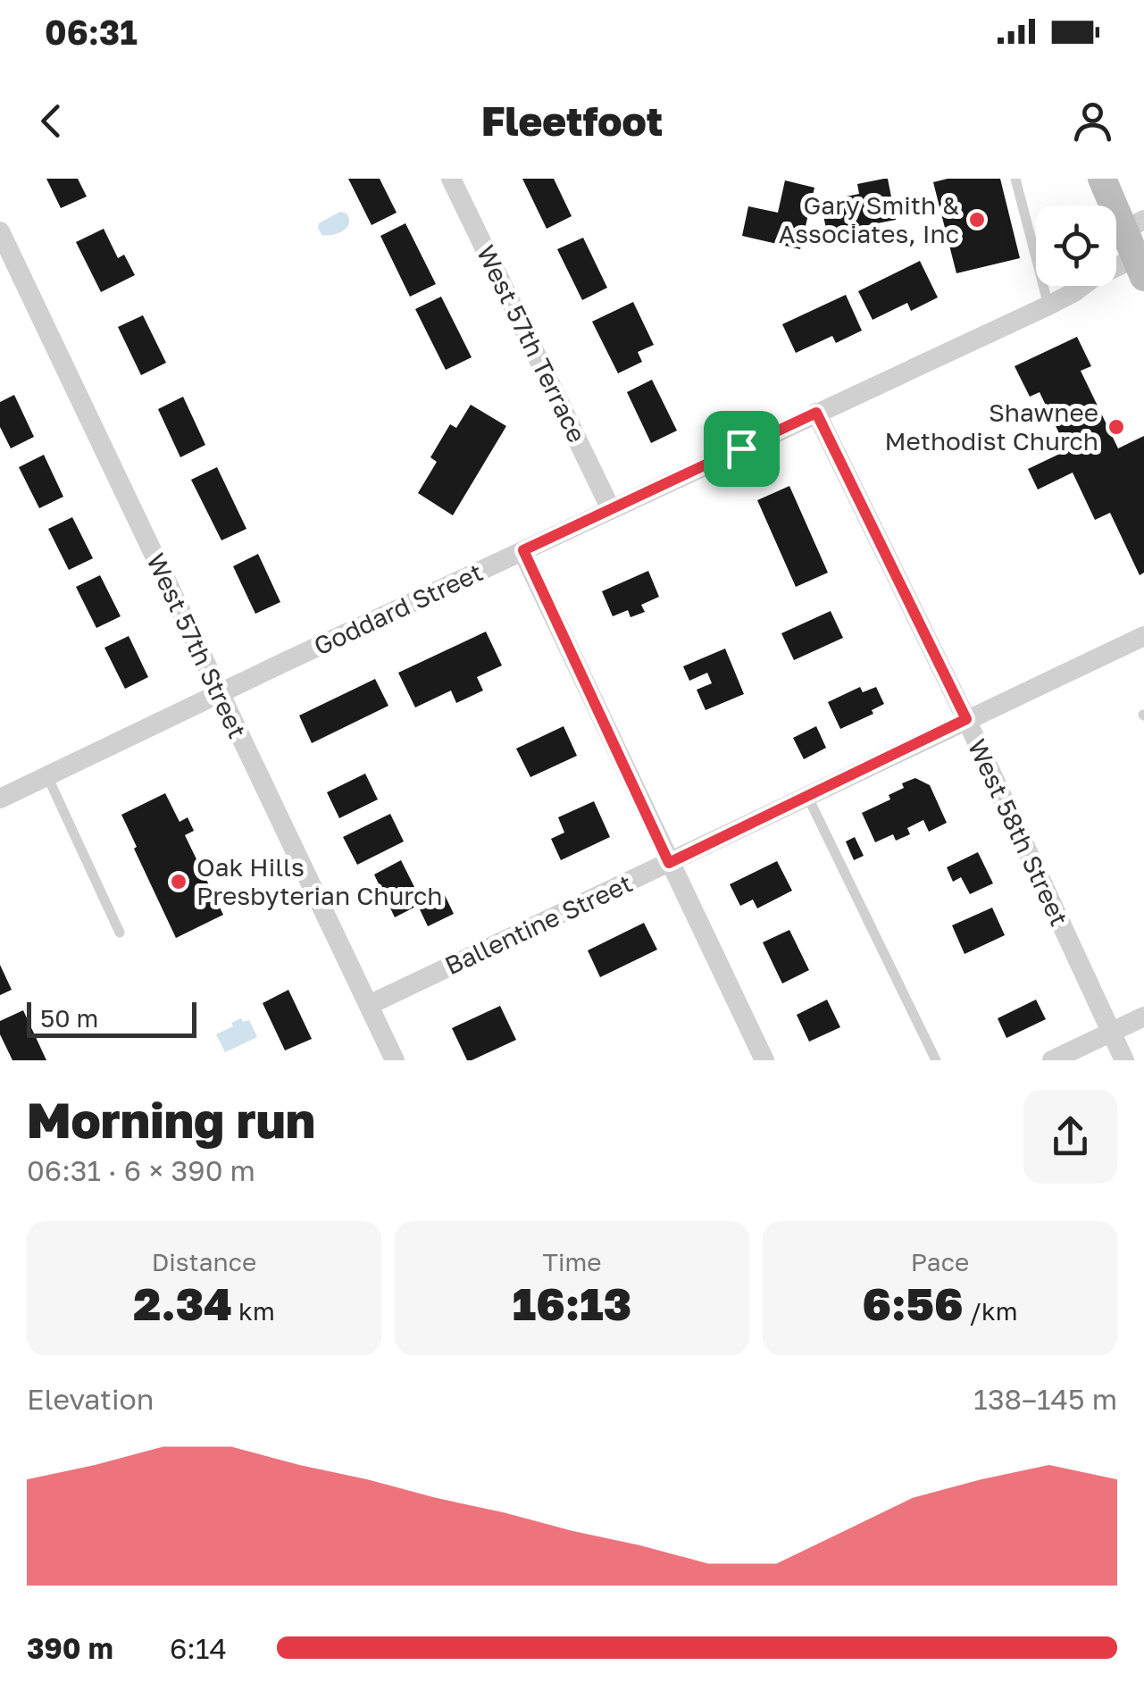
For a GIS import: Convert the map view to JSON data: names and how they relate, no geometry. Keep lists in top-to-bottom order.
{
  "streets": {
    "street": [
      "West 57th Terrace",
      "Goddard Street",
      "West 57th Street",
      "West 58th Street",
      "Ballentine Street"
    ]
  },
  "crossings": [
    ["West 57th Terrace", "Goddard Street"],
    ["Goddard Street", "West 57th Street"],
    ["Goddard Street", "West 58th Street"],
    ["West 57th Street", "Ballentine Street"],
    ["West 58th Street", "Ballentine Street"]
  ],
  "places": ["Gary Smith & Associates, Inc", "Shawnee Methodist Church", "Oak Hills Presbyterian Church"],
  "scale_bar": "50 m",
  "page": {
    "status": "06:31",
    "header": "Fleetfoot",
    "scale": "50 m",
    "heading": ["Morning run", "06:31 · 6 × 390 m"],
    "stats": [
      ["Distance", "2.34 km"],
      ["Time", "16:13"],
      ["Pace", "6:56 /km"]
    ],
    "chart": ["Elevation", "138–145 m"],
    "list": [
      {
        "name": "390 m",
        "note": "6:14"
      }
    ]
  }
}
